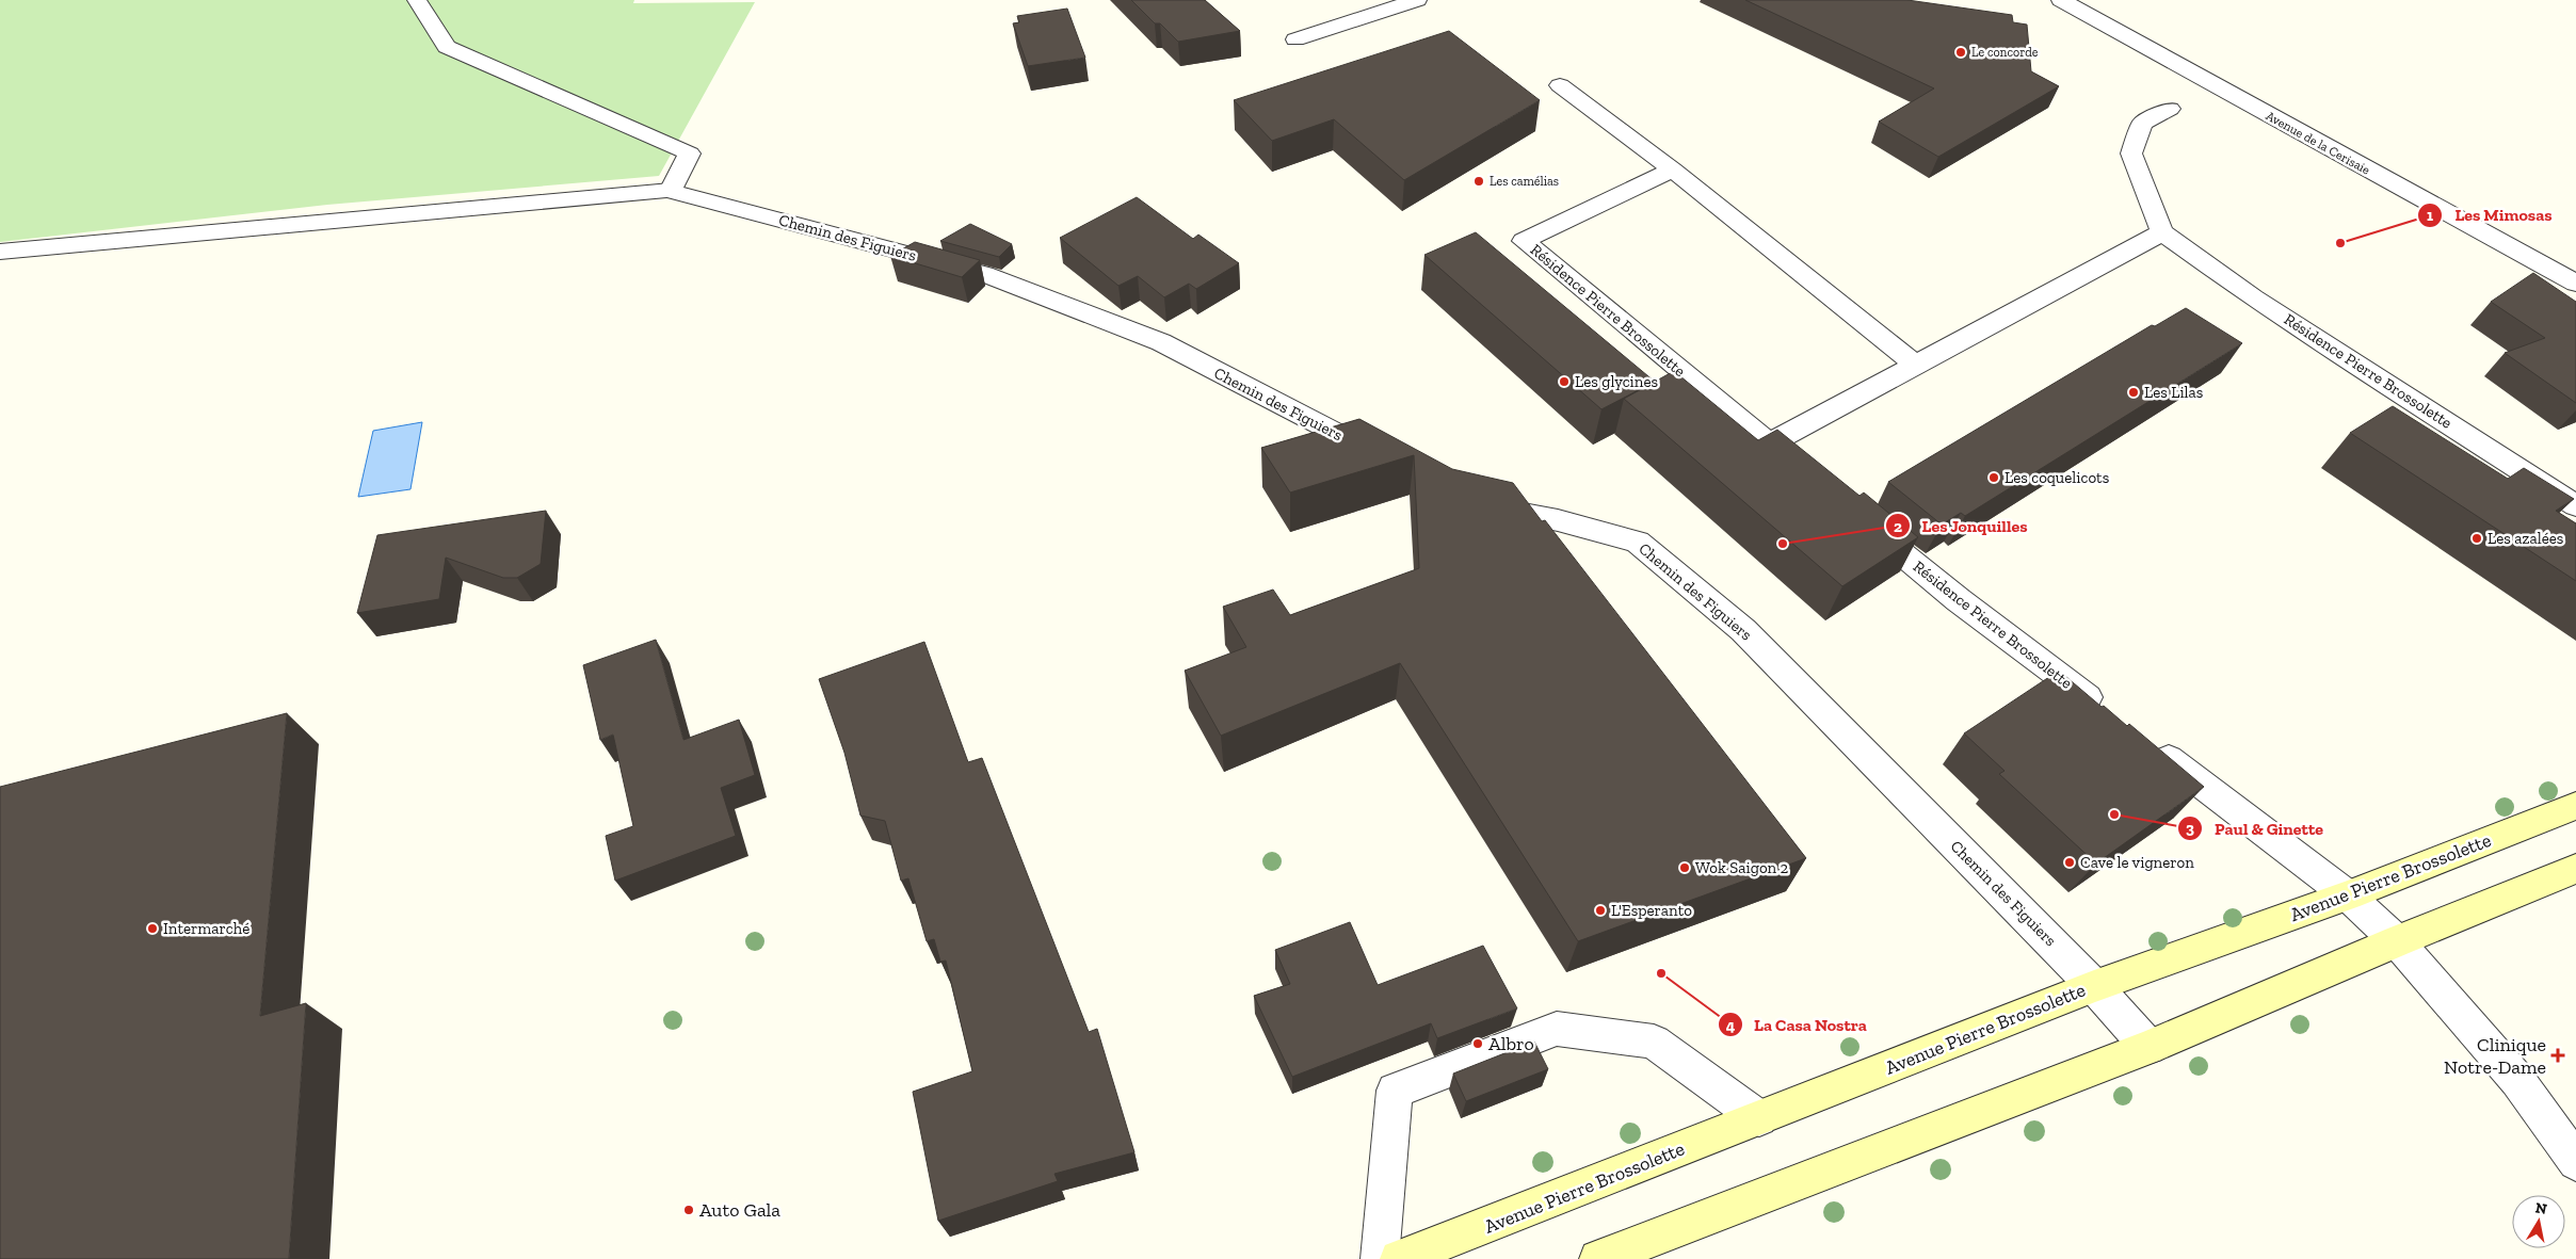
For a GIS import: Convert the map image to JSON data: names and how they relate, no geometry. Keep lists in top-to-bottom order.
{
  "streets": {
    "main road": ["Avenue Pierre Brossolette"],
    "street": ["Avenue de la Cerisaie", "Chemin des Figuiers", "Résidence Pierre Brossolette"]
  },
  "crossings": [
    ["Chemin des Figuiers", "Avenue Pierre Brossolette"]
  ],
  "places": {
    "other": [
      "Le concorde",
      "Les camélias",
      "Les Mimosas",
      "Les glycines",
      "Les Lilas",
      "Les coquelicots",
      "Les azalées",
      "Les Jonquilles",
      "Paul & Ginette",
      "Cave le vigneron",
      "Wok Saigon 2",
      "L'Esperanto",
      "Intermarché",
      "La Casa Nostra",
      "Albro",
      "Auto Gala"
    ],
    "health": ["Clinique Notre-Dame"]
  },
  "north": "top"
}
